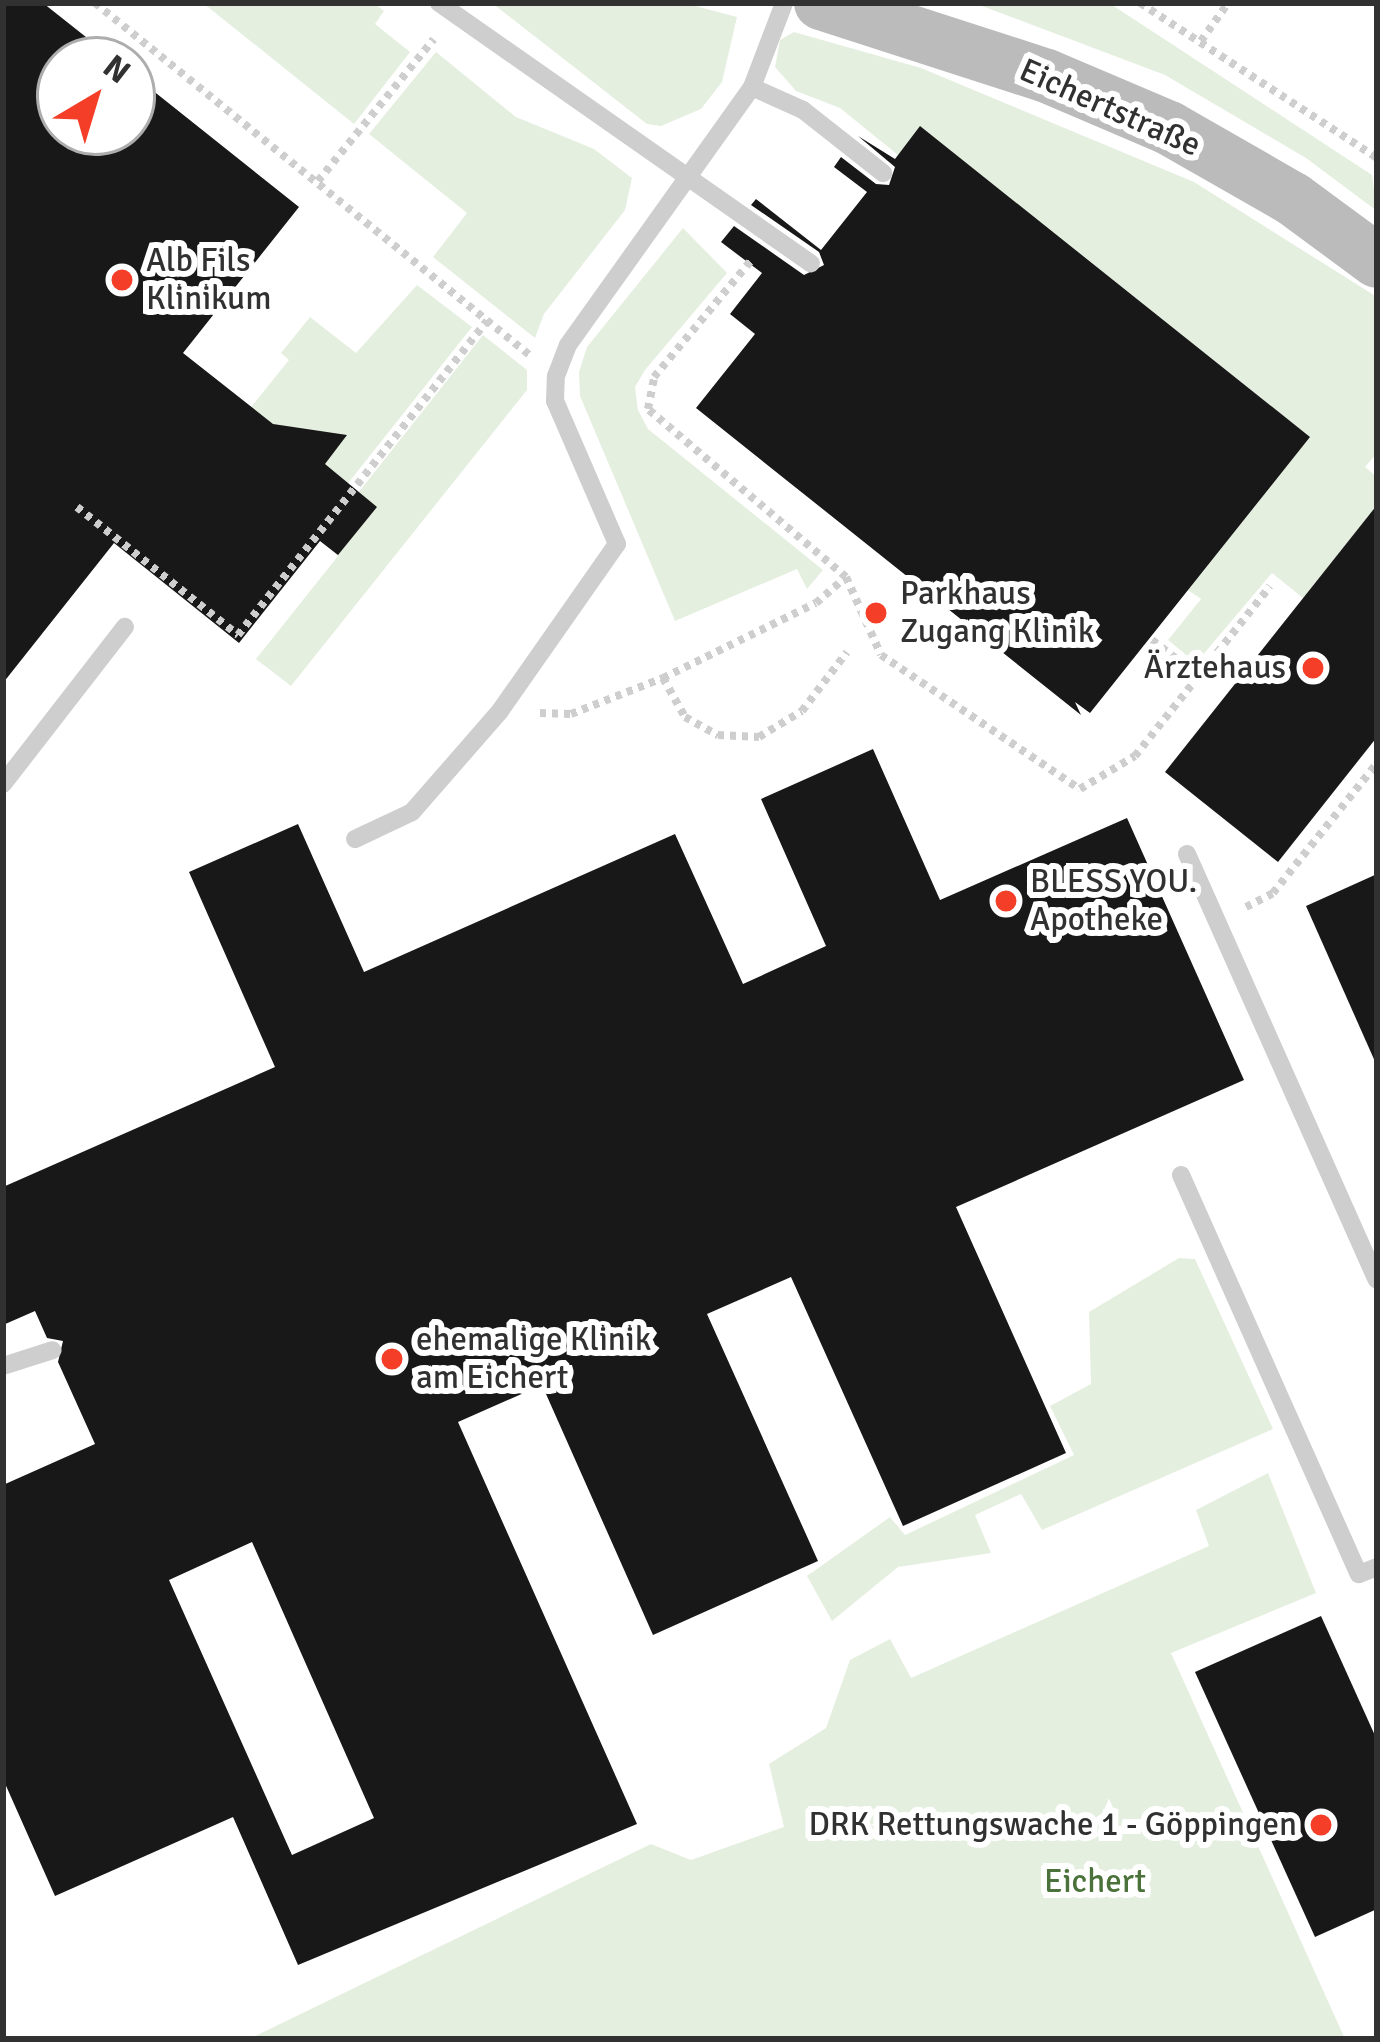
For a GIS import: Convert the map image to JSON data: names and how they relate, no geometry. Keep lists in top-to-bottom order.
{
  "streets": {
    "street": ["Eichertstraße"]
  },
  "parks": ["Eichert"],
  "places": [
    "Alb Fils Klinikum",
    "Parkhaus Zugang Klinik",
    "Ärztehaus",
    "BLESS YOU. Apotheke",
    "ehemalige Klinik am Eichert",
    "DRK Rettungswache 1 - Göppingen"
  ],
  "north": "top right"
}
